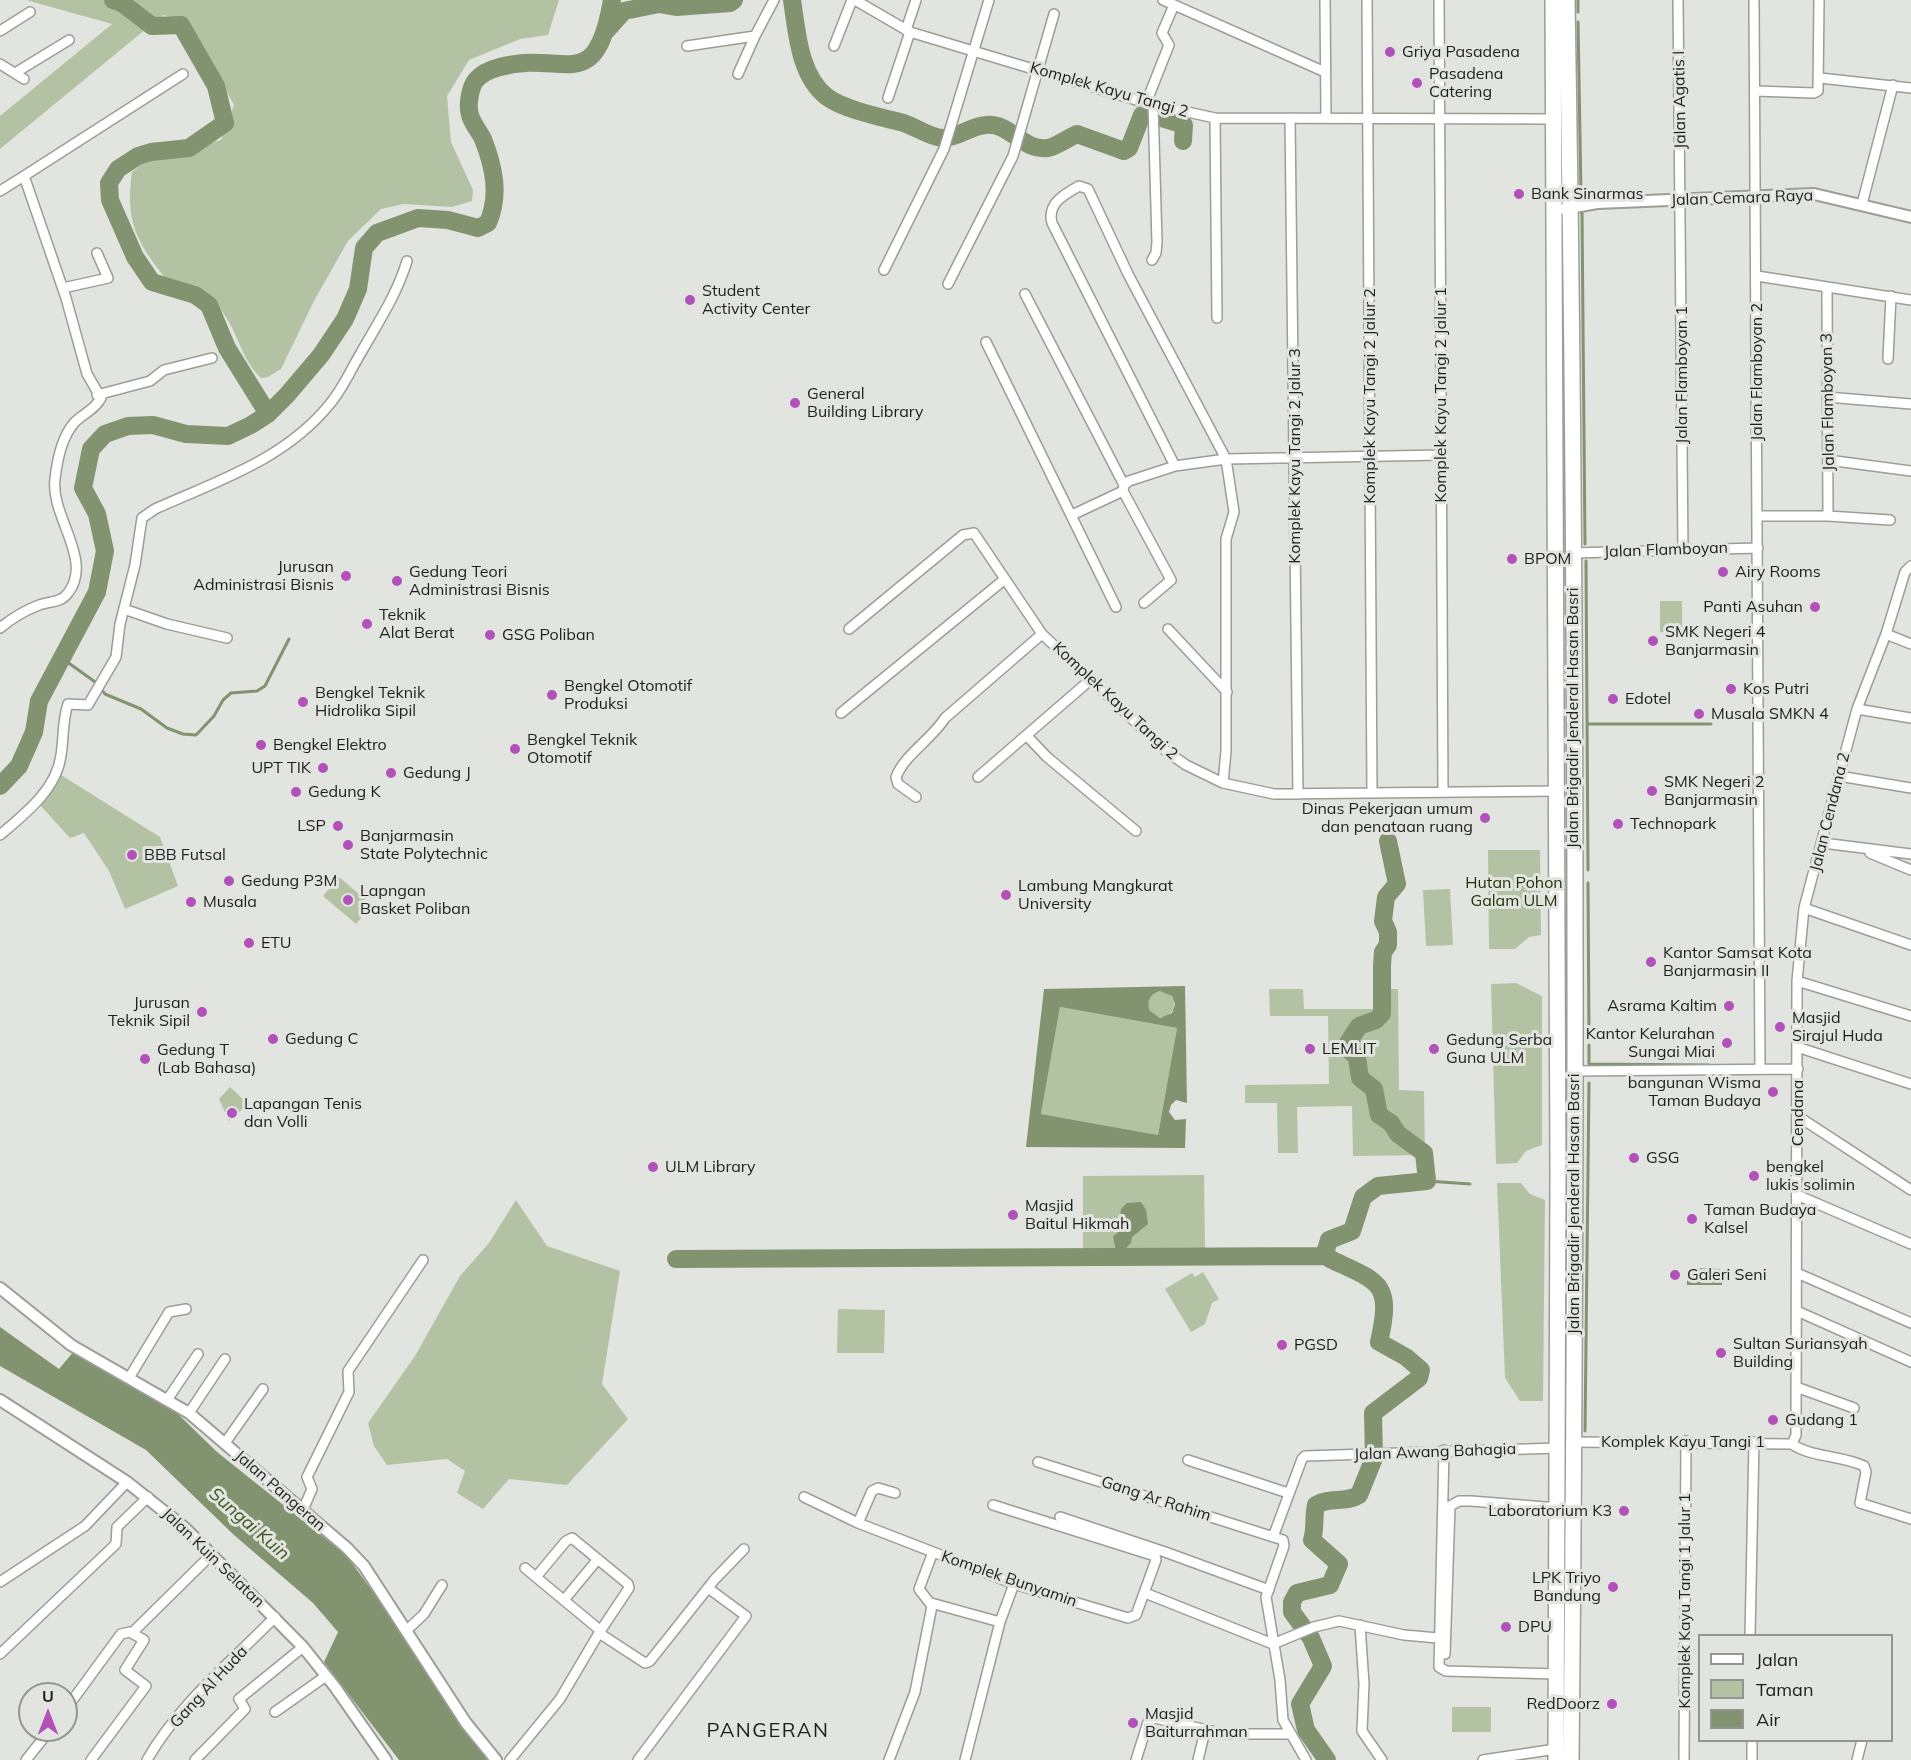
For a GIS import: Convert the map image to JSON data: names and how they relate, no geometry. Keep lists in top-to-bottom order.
{
  "streets": {
    "highway": ["Jalan Brigadir Jenderal Hasan Basri"],
    "street": [
      "Komplek Kayu Tangi 2",
      "Jalan Agatis I",
      "Jalan Cemara Raya",
      "Jalan Flamboyan 2",
      "Jalan Flamboyan 1",
      "Komplek Kayu Tangi 2 Jalur 1",
      "Komplek Kayu Tangi 2 Jalur 2",
      "Jalan Flamboyan 3",
      "Komplek Kayu Tangi 2 Jalur 3",
      "Jalan Flamboyan",
      "Jalan Cendana 2",
      "Cendana",
      "Komplek Kayu Tangi 1",
      "Jalan Awang Bahagia",
      "Jalan Pangeran",
      "Gang Ar Rahim",
      "Jalan Kuin Selatan",
      "Komplek Bunyamin",
      "Komplek Kayu Tangi 1 Jalur 1",
      "Gang Al Huda"
    ]
  },
  "crossings": [
    ["Komplek Kayu Tangi 2", "Komplek Kayu Tangi 2 Jalur 1"],
    ["Komplek Kayu Tangi 2", "Komplek Kayu Tangi 2 Jalur 2"],
    ["Komplek Kayu Tangi 2", "Komplek Kayu Tangi 2 Jalur 3"],
    ["Komplek Kayu Tangi 2", "Jalan Brigadir Jenderal Hasan Basri"],
    ["Jalan Agatis I", "Jalan Cemara Raya"],
    ["Jalan Agatis I", "Jalan Flamboyan 1"],
    ["Jalan Cemara Raya", "Jalan Flamboyan 2"],
    ["Jalan Cemara Raya", "Jalan Flamboyan 1"],
    ["Jalan Cemara Raya", "Jalan Brigadir Jenderal Hasan Basri"],
    ["Jalan Flamboyan 2", "Jalan Flamboyan"],
    ["Jalan Flamboyan 1", "Jalan Flamboyan"],
    ["Jalan Flamboyan", "Jalan Brigadir Jenderal Hasan Basri"],
    ["Jalan Brigadir Jenderal Hasan Basri", "Komplek Kayu Tangi 1"],
    ["Jalan Brigadir Jenderal Hasan Basri", "Jalan Awang Bahagia"],
    ["Jalan Cendana 2", "Cendana"],
    ["Cendana", "Komplek Kayu Tangi 1"],
    ["Komplek Kayu Tangi 1", "Komplek Kayu Tangi 1 Jalur 1"],
    ["Jalan Kuin Selatan", "Gang Al Huda"]
  ],
  "districts": ["PANGERAN"],
  "water": ["Sungai Kuin"],
  "parks": ["Hutan Pohon Galam ULM"],
  "places": [
    "Griya Pasadena",
    "Pasadena Catering",
    "Bank Sinarmas",
    "Student Activity Center",
    "General Building Library",
    "BPOM",
    "Airy Rooms",
    "Jurusan Administrasi Bisnis",
    "Gedung Teori Administrasi Bisnis",
    "Panti Asuhan",
    "Teknik Alat Berat",
    "GSG Poliban",
    "SMK Negeri 4 Banjarmasin",
    "Kos Putri",
    "Bengkel Otomotif Produksi",
    "Edotel",
    "Bengkel Teknik Hidrolika Sipil",
    "Musala SMKN 4",
    "Bengkel Elektro",
    "Bengkel Teknik Otomotif",
    "UPT TIK",
    "Gedung J",
    "SMK Negeri 2 Banjarmasin",
    "Gedung K",
    "Dinas Pekerjaan umum dan penataan ruang",
    "Technopark",
    "LSP",
    "Banjarmasin State Polytechnic",
    "BBB Futsal",
    "Gedung P3M",
    "Lambung Mangkurat University",
    "Lapngan Basket Poliban",
    "Musala",
    "ETU",
    "Kantor Samsat Kota Banjarmasin II",
    "Asrama Kaltim",
    "Jurusan Teknik Sipil",
    "Masjid Sirajul Huda",
    "Gedung C",
    "Kantor Kelurahan Sungai Miai",
    "LEMLIT",
    "Gedung Serba Guna ULM",
    "Gedung T (Lab Bahasa)",
    "bangunan Wisma Taman Budaya",
    "Lapangan Tenis dan Volli",
    "GSG",
    "ULM Library",
    "bengkel lukis solimin",
    "Masjid Baitul Hikmah",
    "Taman Budaya Kalsel",
    "Galeri Seni",
    "PGSD",
    "Sultan Suriansyah Building",
    "Gudang 1",
    "Laboratorium K3",
    "LPK Triyo Bandung",
    "DPU",
    "RedDoorz",
    "Masjid Baiturrahman"
  ],
  "legend": ["Jalan", "Taman", "Air"],
  "north": "top"
}
